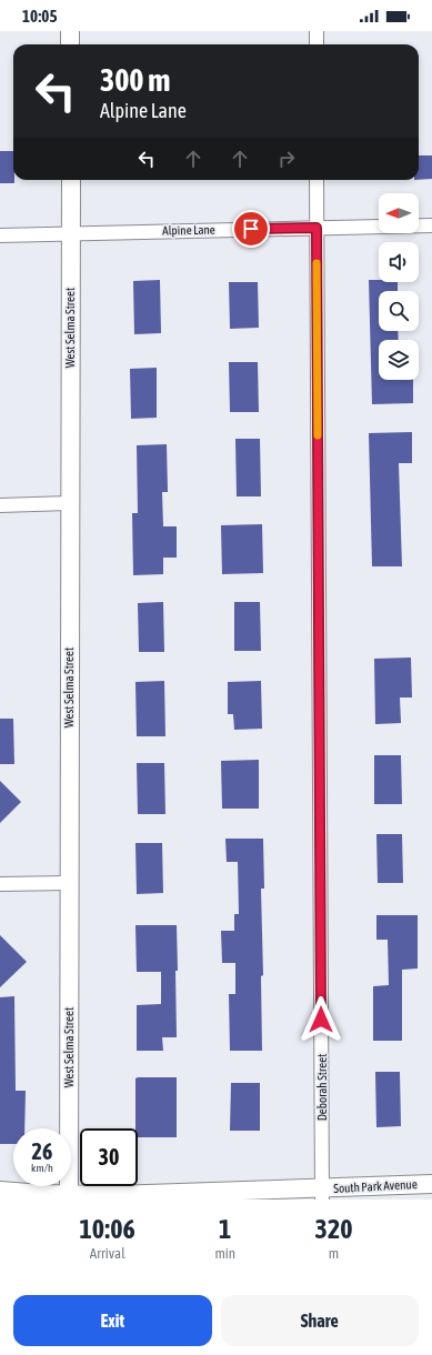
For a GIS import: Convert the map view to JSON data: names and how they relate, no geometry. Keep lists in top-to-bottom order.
{
  "streets": {
    "street": [
      "Alpine Lane",
      "West Selma Street",
      "Deborah Street",
      "South Park Avenue"
    ]
  },
  "crossings": [
    ["Alpine Lane", "West Selma Street"],
    ["Alpine Lane", "Deborah Street"],
    ["West Selma Street", "South Park Avenue"],
    ["Deborah Street", "South Park Avenue"]
  ],
  "north": "left",
  "page": {
    "status": "10:05",
    "turn": ["300 m", "Alpine Lane"],
    "speed": "26 km/h",
    "limit": "30",
    "eta": [
      "10:06",
      "Arrival",
      "1",
      "min",
      "320",
      "m"
    ],
    "buttons": ["Exit", "Share"]
  }
}
